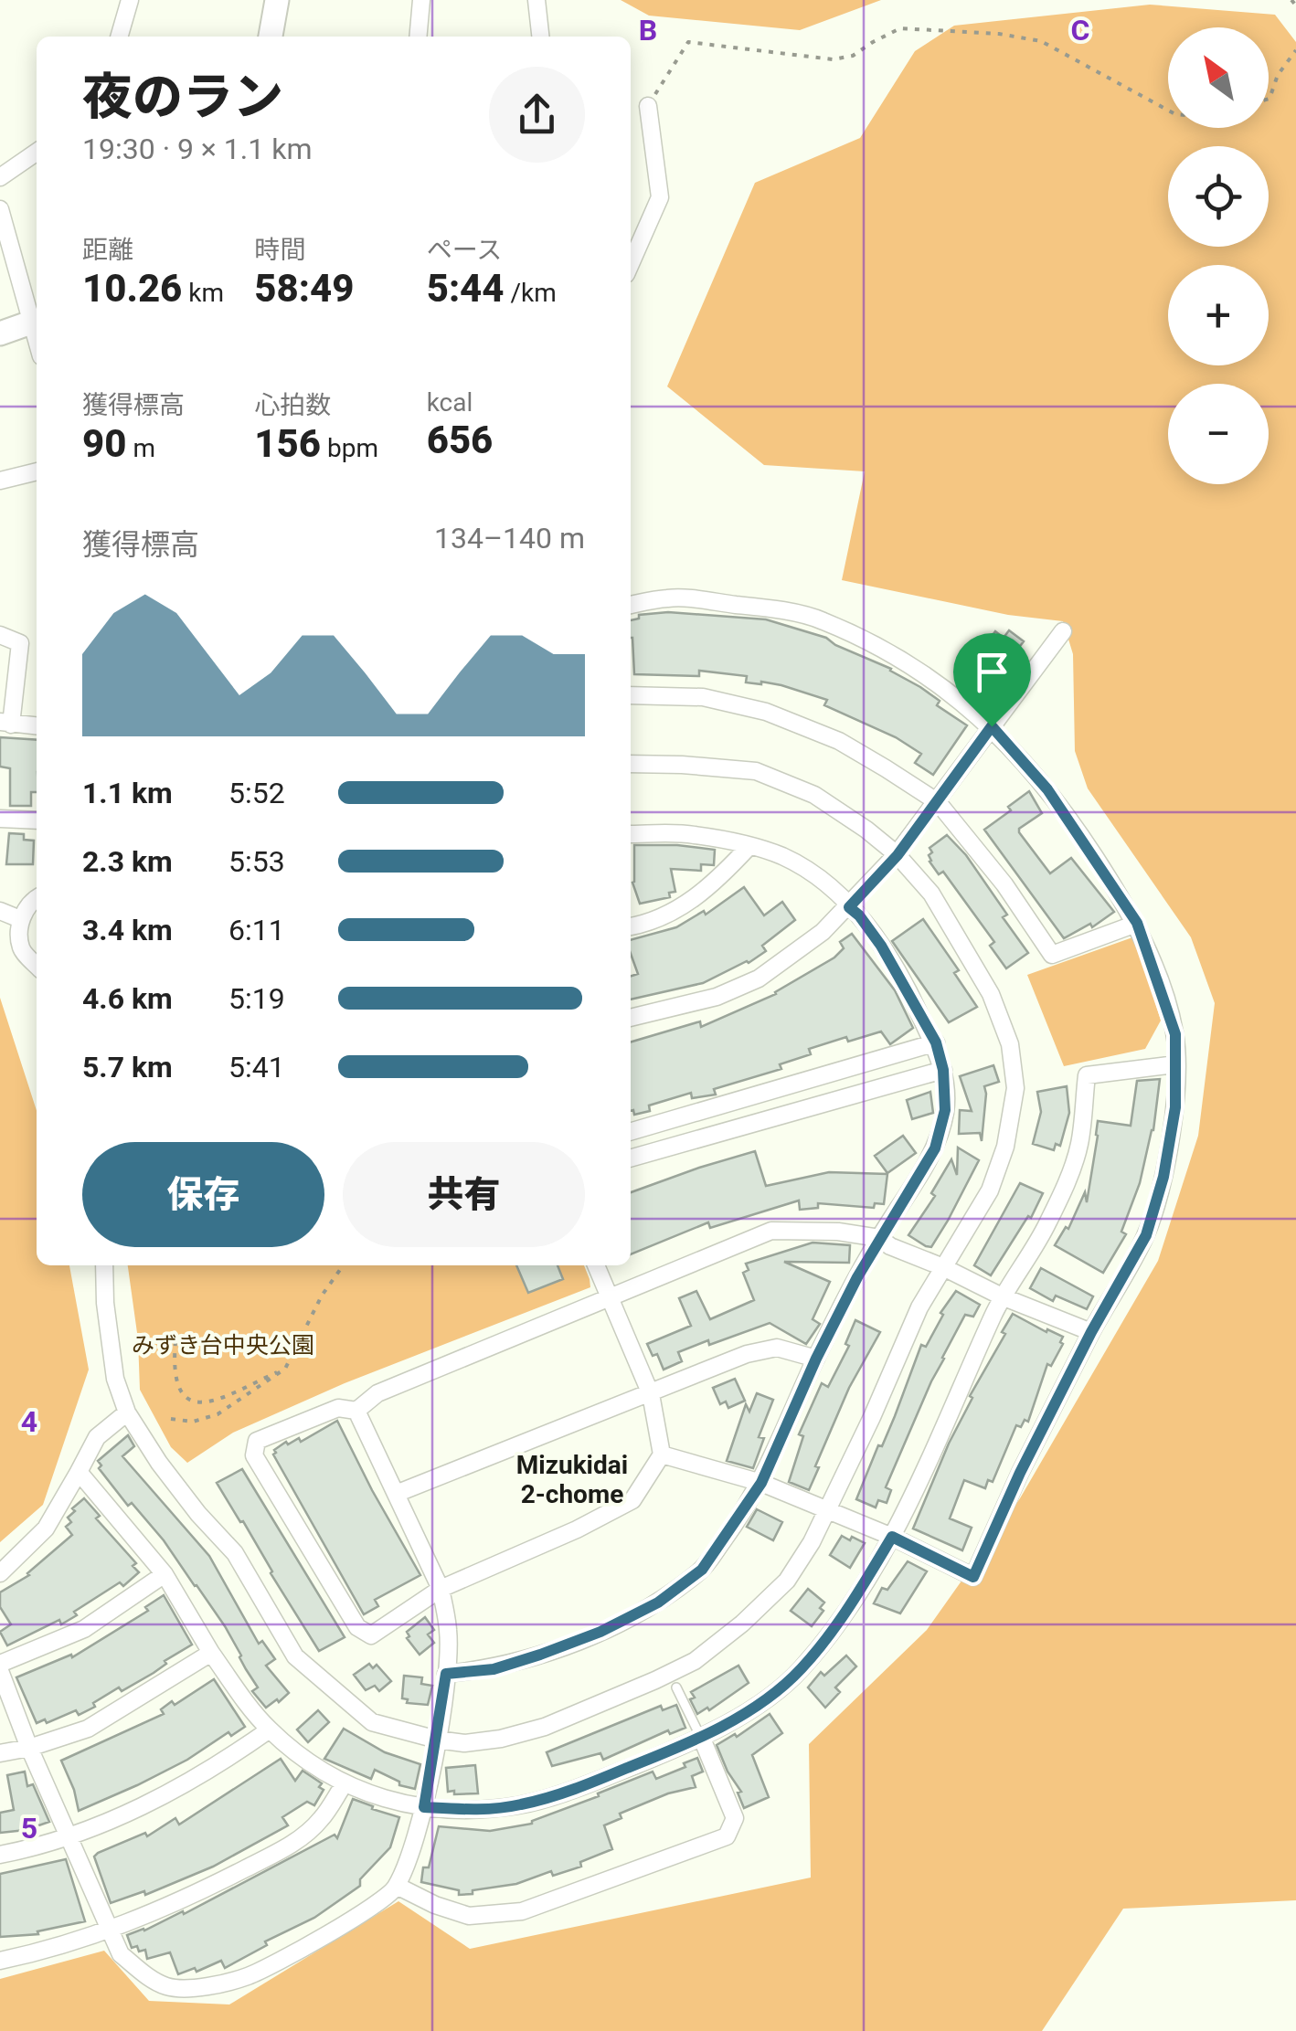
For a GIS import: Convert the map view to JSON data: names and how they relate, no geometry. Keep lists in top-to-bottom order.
{
  "districts": ["Mizukidai 2-chome"],
  "parks": ["みずき台中央公園"],
  "north": "top left",
  "page": {
    "map_buttons": ["+", "−"],
    "heading": ["夜のラン", "19:30 · 9 × 1.1 km"],
    "stats": [
      ["距離", "10.26 km"],
      ["時間", "58:49"],
      ["ペース", "5:44 /km"],
      ["獲得標高", "90 m"],
      ["心拍数", "156 bpm"],
      ["kcal", "656"]
    ],
    "chart": ["獲得標高", "134–140 m"],
    "list": [
      {
        "name": "1.1 km",
        "note": "5:52"
      },
      {
        "name": "2.3 km",
        "note": "5:53"
      },
      {
        "name": "3.4 km",
        "note": "6:11"
      },
      {
        "name": "4.6 km",
        "note": "5:19"
      },
      {
        "name": "5.7 km",
        "note": "5:41"
      }
    ],
    "buttons": ["保存", "共有"]
  },
  "grid": {
    "columns": ["B", "C"],
    "rows": ["4", "5"]
  }
}
